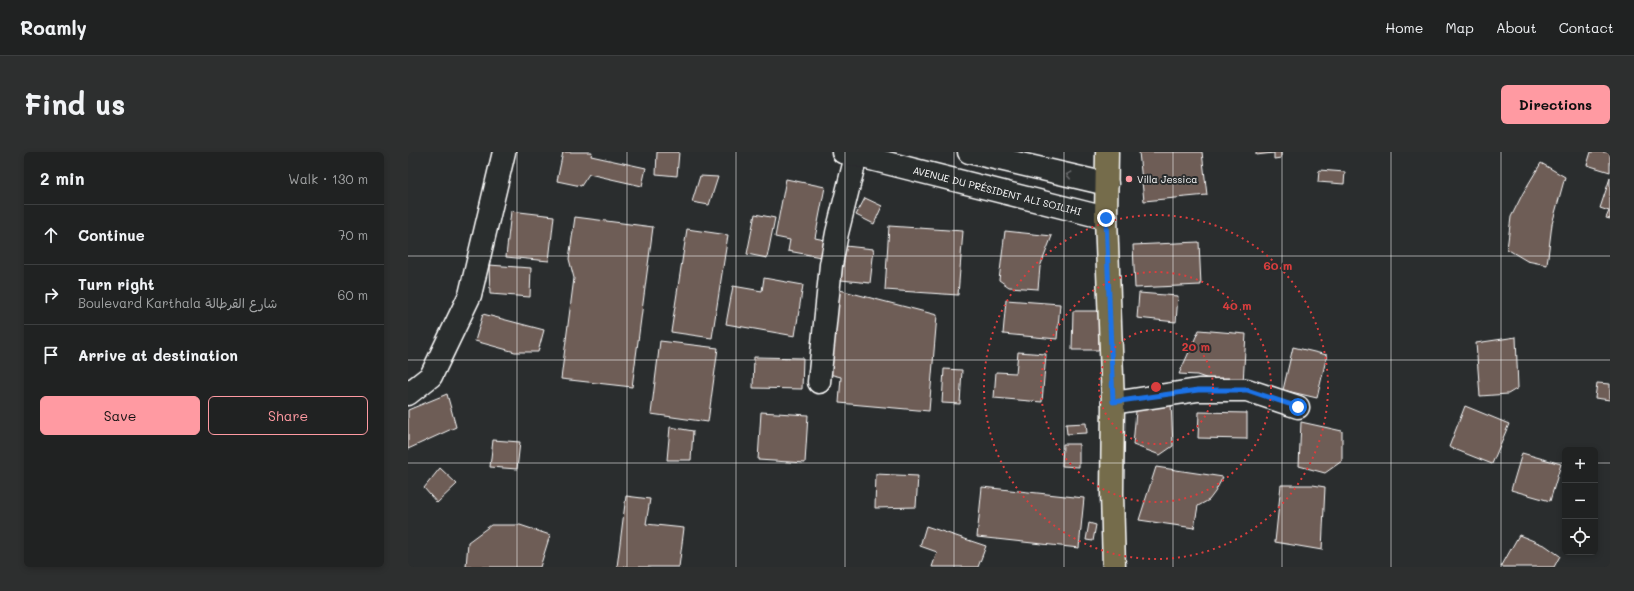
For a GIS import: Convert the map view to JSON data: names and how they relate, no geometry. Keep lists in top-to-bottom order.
{
  "streets": {
    "street": ["AVENUE DU PRÉSIDENT ALI SOILIHI"]
  },
  "places": ["Villa Jessica"],
  "page": {
    "header": "Roamly",
    "nav": [
      "Home",
      "Map",
      "About",
      "Contact"
    ],
    "buttons": [
      "Directions",
      ["Save", "Share"]
    ],
    "title": "Find us",
    "heading": ["2 min", "Walk · 130 m"],
    "list": [
      ["Continue", "70 m"],
      ["Turn right", "Boulevard Karthala شارع القرطالة", "60 m"],
      "Arrive at destination"
    ],
    "map_buttons": ["+", "−"]
  },
  "rings": ["60 m", "40 m", "20 m"]
}
